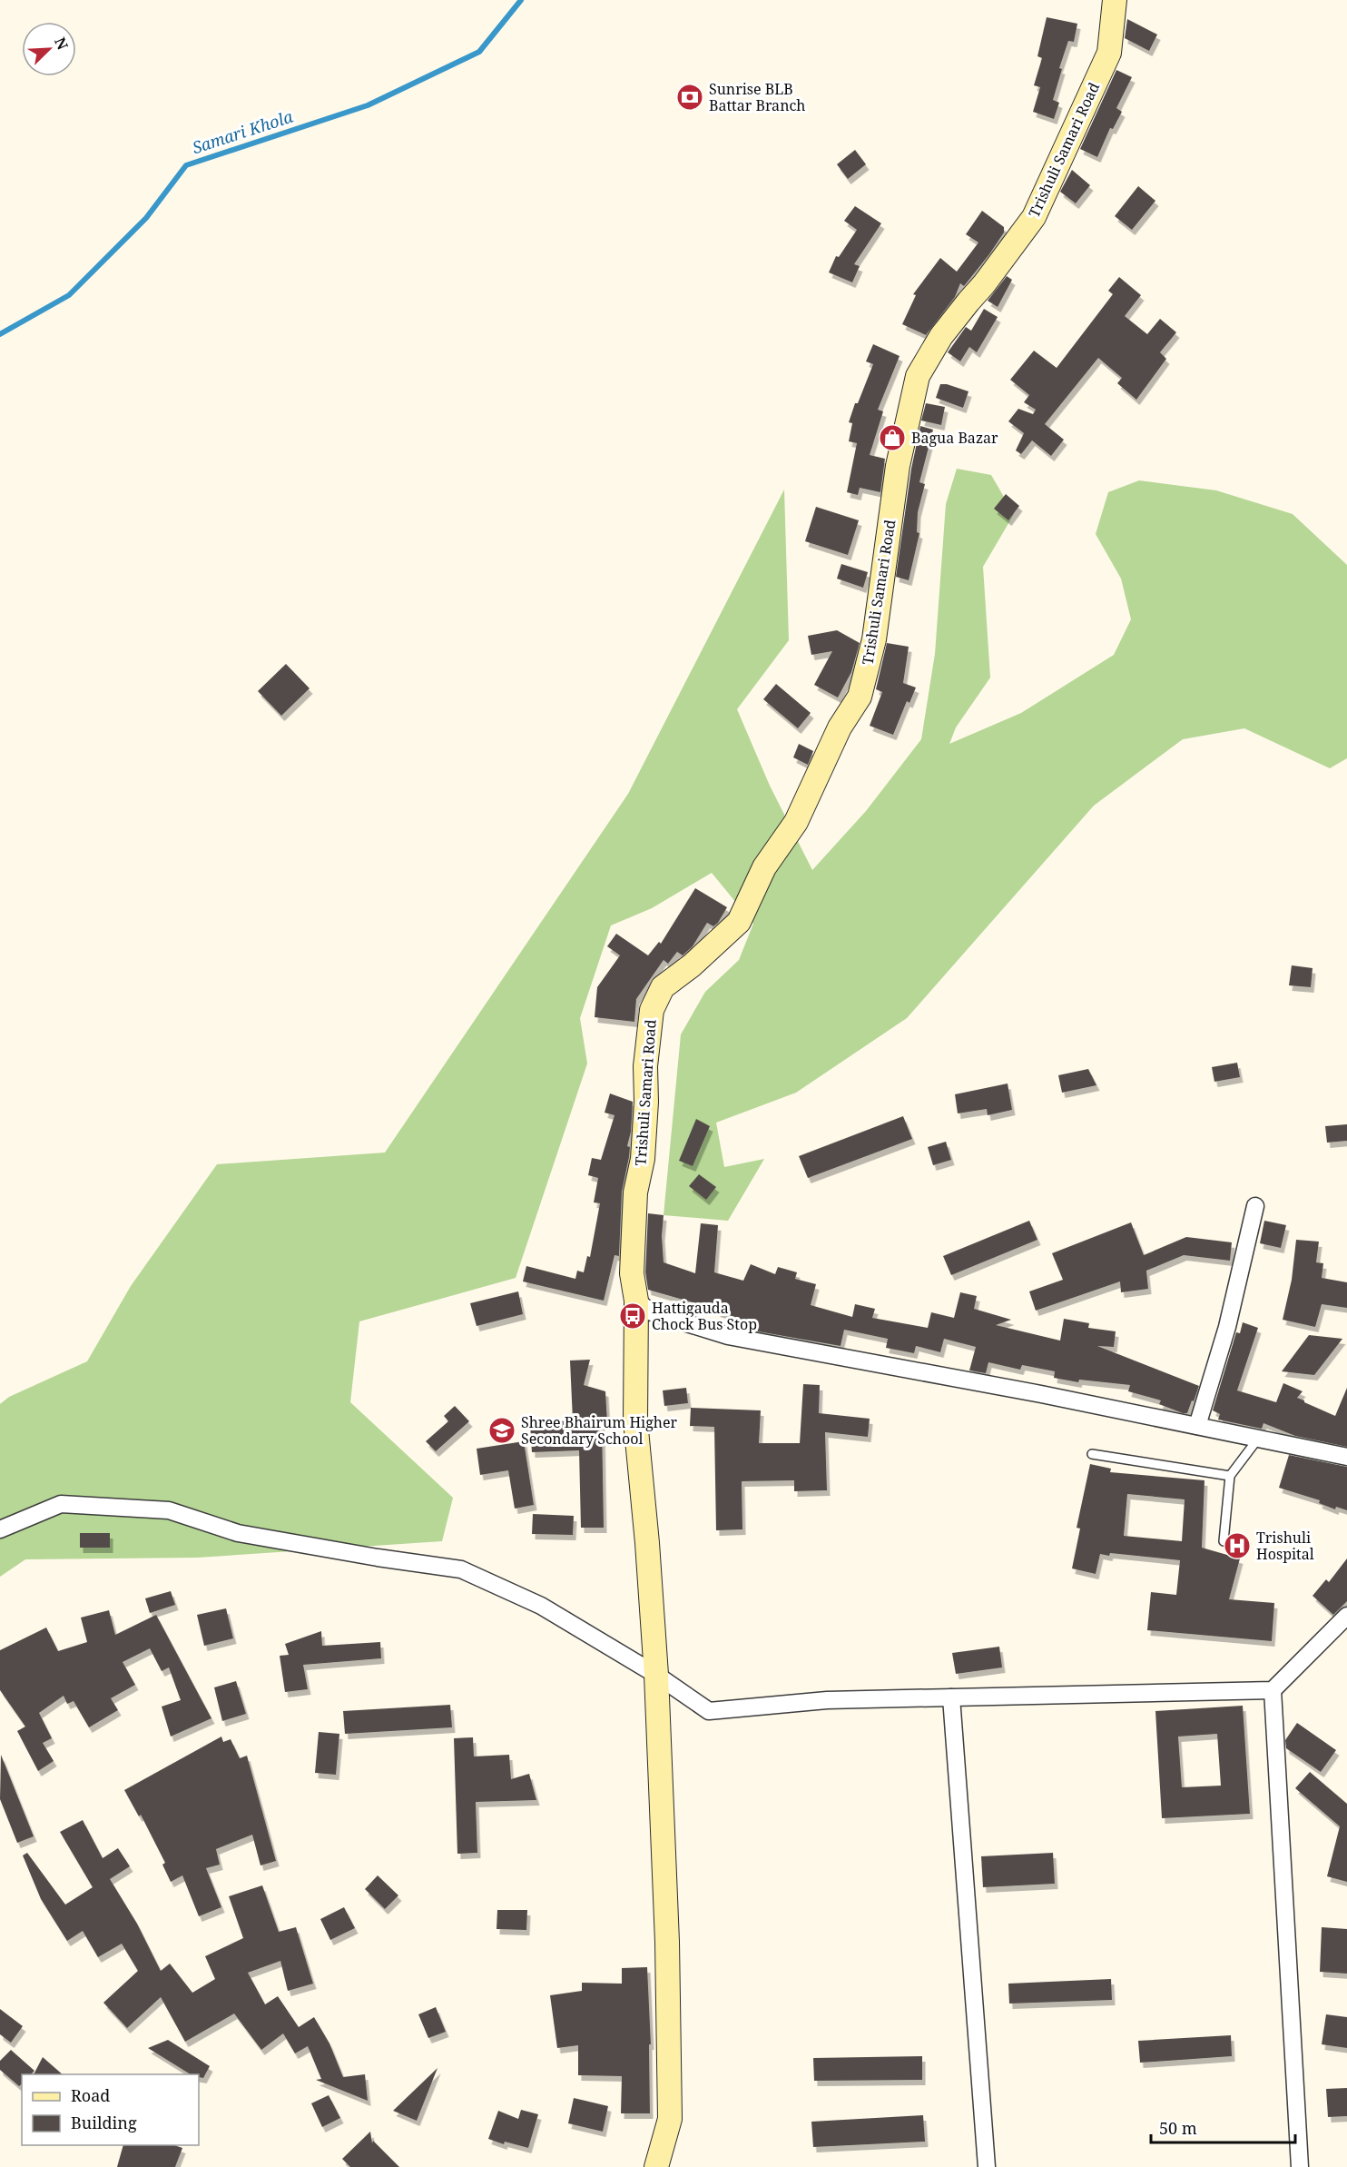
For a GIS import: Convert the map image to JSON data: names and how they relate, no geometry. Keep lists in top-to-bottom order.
{
  "streets": {
    "street": ["Trishuli Samari Road"]
  },
  "water": ["Samari Khola"],
  "places": {
    "bank": ["Sunrise BLB Battar Branch"],
    "shop": ["Bagua Bazar"],
    "bus stop": ["Hattigauda Chock Bus Stop"],
    "school or university": ["Shree Bhairum Higher Secondary School"],
    "hospital": ["Trishuli Hospital"]
  },
  "legend": ["Road", "Building"],
  "scale_bar": "50 m",
  "north": "top right"
}
